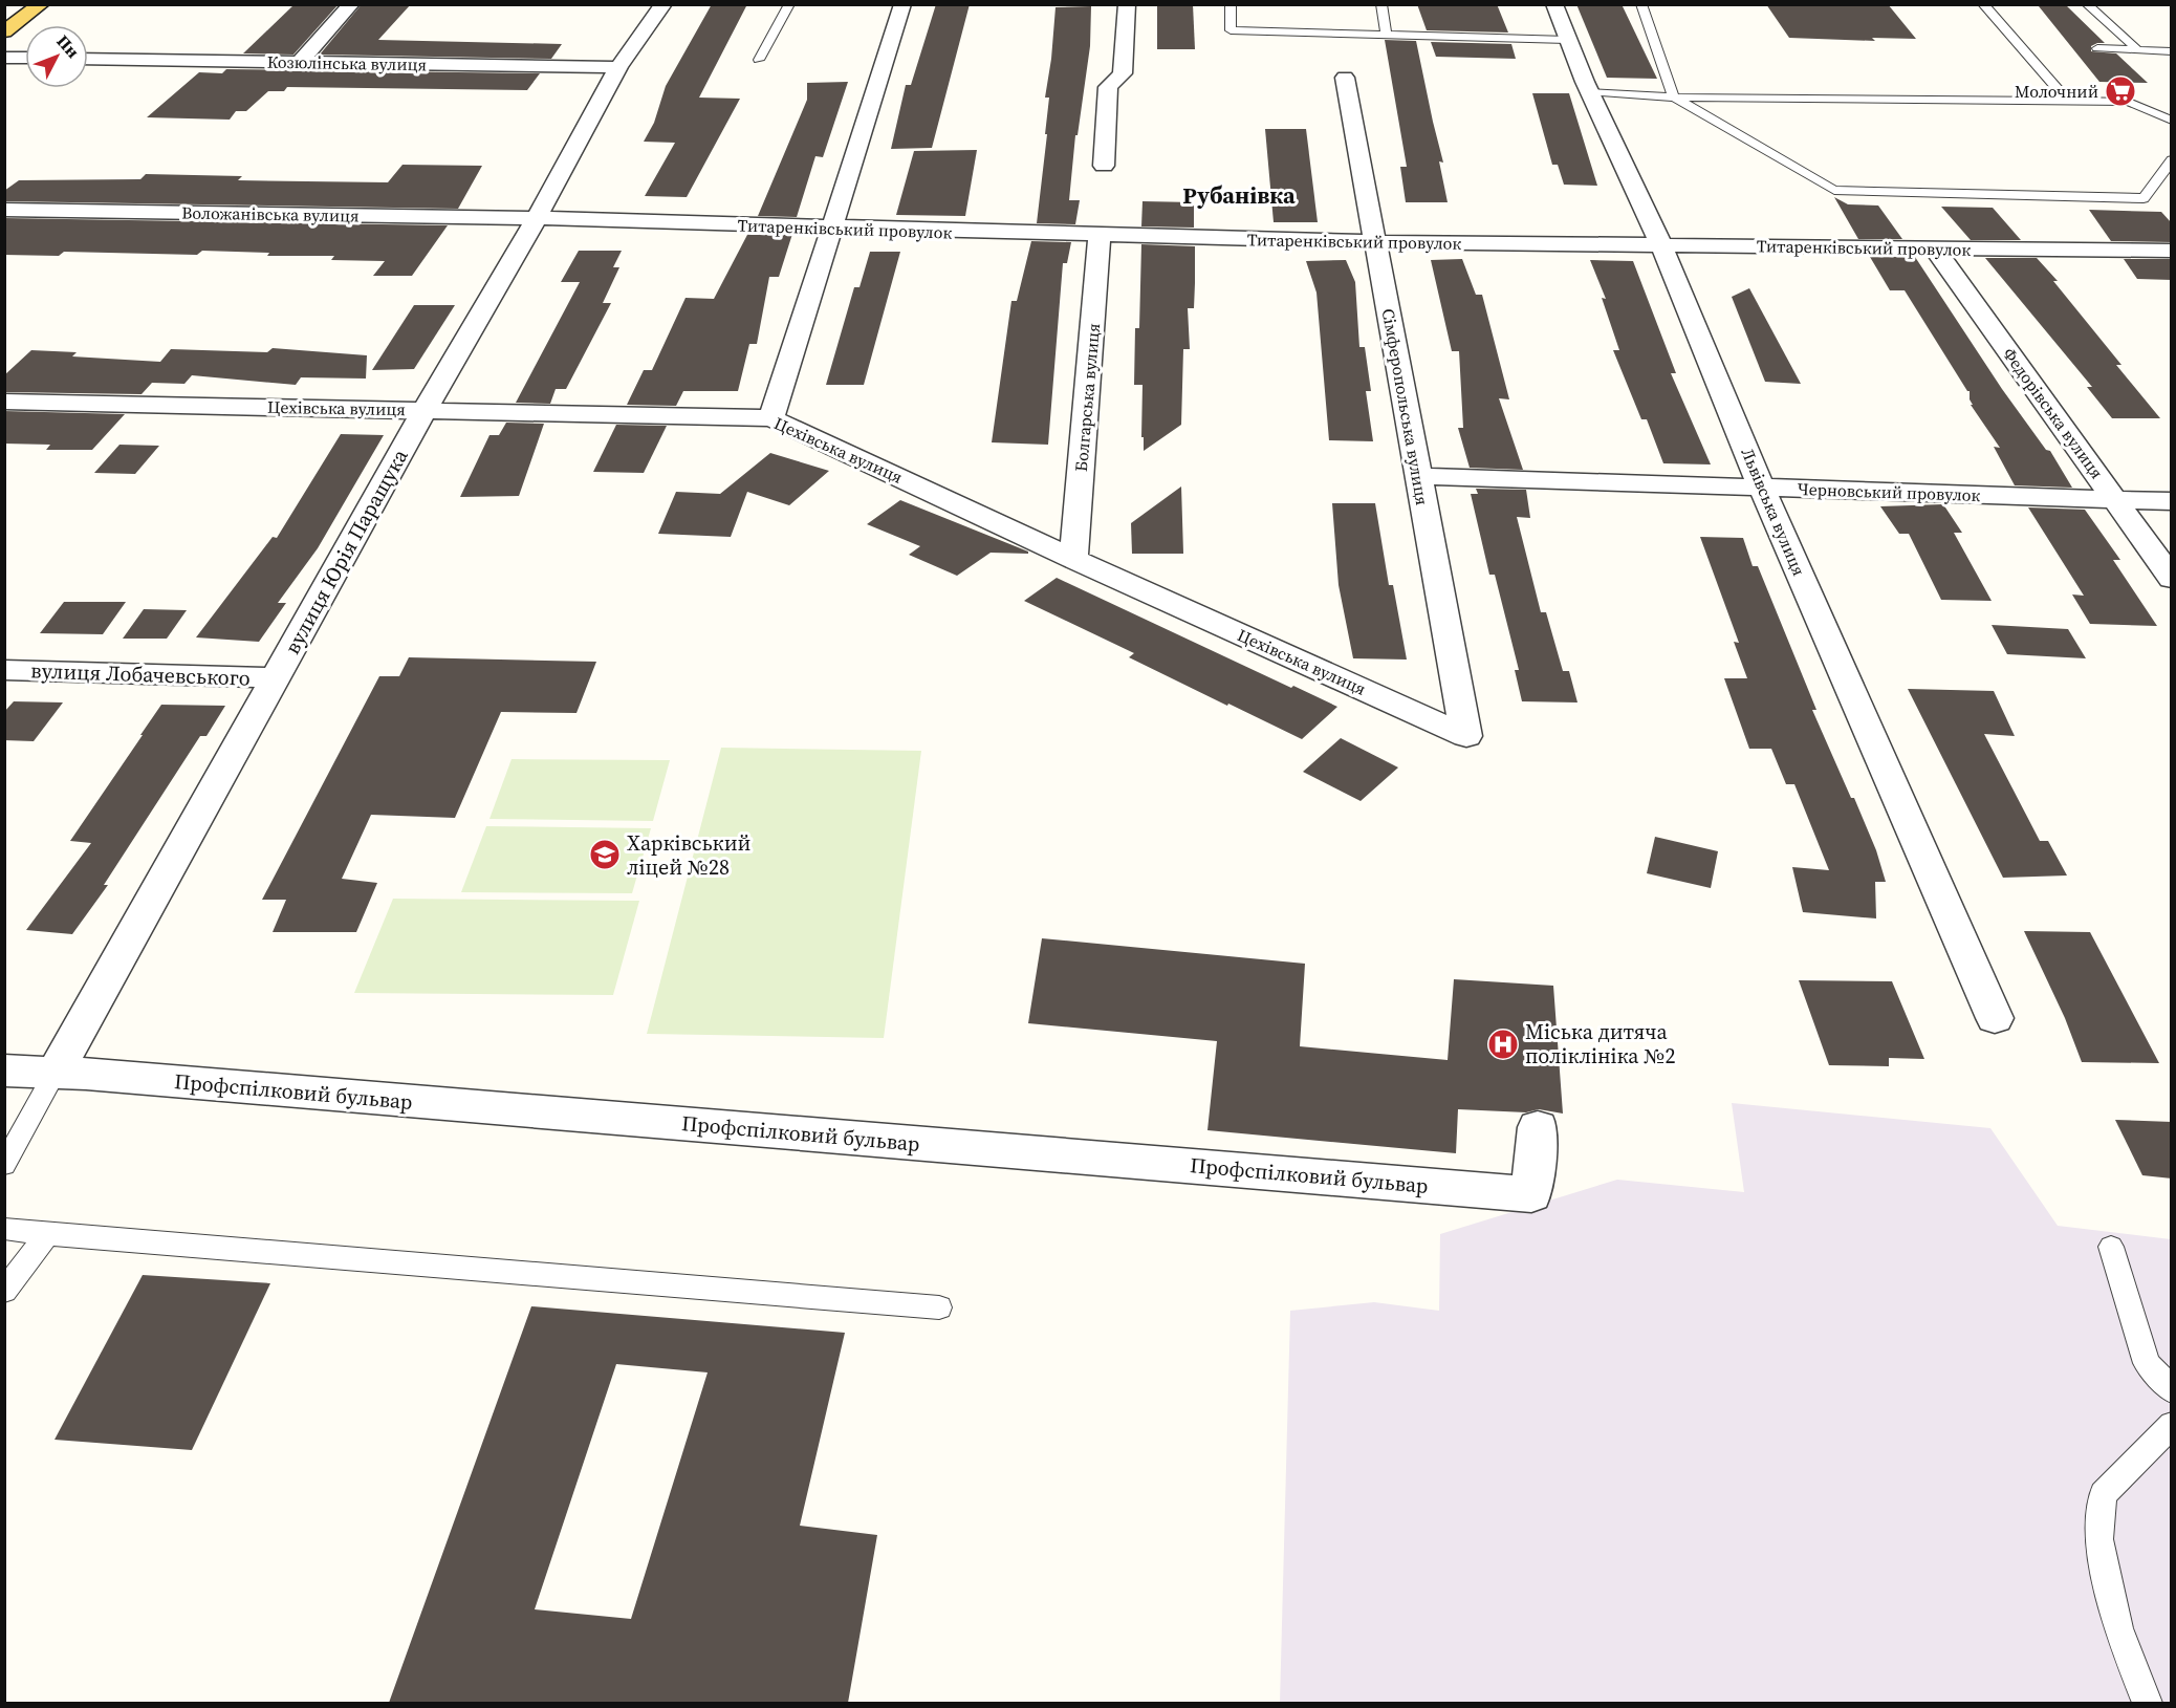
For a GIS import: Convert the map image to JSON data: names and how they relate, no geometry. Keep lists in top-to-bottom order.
{
  "streets": {
    "street": [
      "Козюлінська вулиця",
      "Воложанівська вулиця",
      "Титаренківський провулок",
      "Болгарська вулиця",
      "Сімферопольська вулиця",
      "Цехівська вулиця",
      "Федорівська вулиця",
      "Черновський провулок",
      "Львівська вулиця",
      "вулиця Юрія Паращука",
      "вулиця Лобачевського",
      "Профспілковий бульвар"
    ]
  },
  "crossings": [
    ["Козюлінська вулиця", "вулиця Юрія Паращука"],
    ["Воложанівська вулиця", "Титаренківський провулок"],
    ["Воложанівська вулиця", "вулиця Юрія Паращука"],
    ["Титаренківський провулок", "Болгарська вулиця"],
    ["Титаренківський провулок", "Сімферопольська вулиця"],
    ["Титаренківський провулок", "Федорівська вулиця"],
    ["Титаренківський провулок", "Львівська вулиця"],
    ["Титаренківський провулок", "вулиця Юрія Паращука"],
    ["Болгарська вулиця", "Цехівська вулиця"],
    ["Сімферопольська вулиця", "Цехівська вулиця"],
    ["Сімферопольська вулиця", "Черновський провулок"],
    ["Цехівська вулиця", "вулиця Юрія Паращука"],
    ["Федорівська вулиця", "Черновський провулок"],
    ["Черновський провулок", "Львівська вулиця"],
    ["вулиця Юрія Паращука", "вулиця Лобачевського"],
    ["вулиця Юрія Паращука", "Профспілковий бульвар"]
  ],
  "districts": ["Рубанівка"],
  "places": {
    "supermarket": ["Молочний"],
    "school or university": ["Харківський ліцей №28"],
    "hospital": ["Міська дитяча поліклініка №2"]
  },
  "north": "top right"
}
